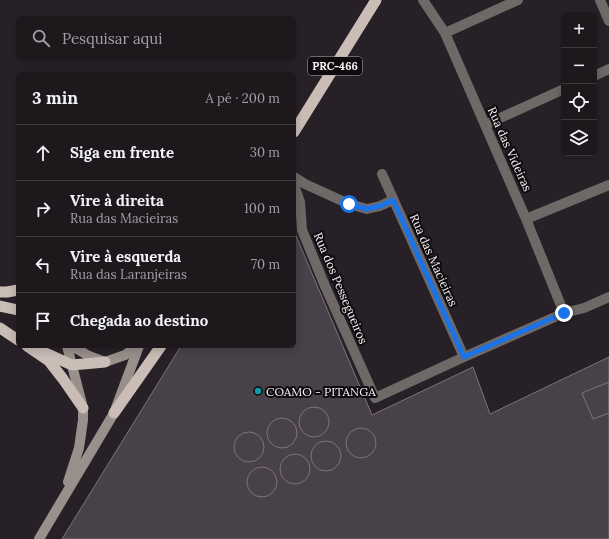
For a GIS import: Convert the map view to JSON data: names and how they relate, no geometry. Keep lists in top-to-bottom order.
{
  "streets": {
    "highway": ["PRC-466"],
    "street": ["Rua das Videiras", "Rua das Macieiras", "Rua dos Pessegueiros"]
  },
  "crossings": [
    ["Rua das Macieiras", "Rua dos Pessegueiros"]
  ],
  "places": ["COAMO - PITANGA"],
  "page": {
    "map_buttons": ["+", "−"],
    "search": "Pesquisar aqui",
    "heading": ["3 min", "A pé · 200 m"],
    "list": [
      ["Siga em frente", "30 m"],
      ["Vire à direita", "Rua das Macieiras", "100 m"],
      ["Vire à esquerda", "Rua das Laranjeiras", "70 m"],
      "Chegada ao destino"
    ]
  }
}
